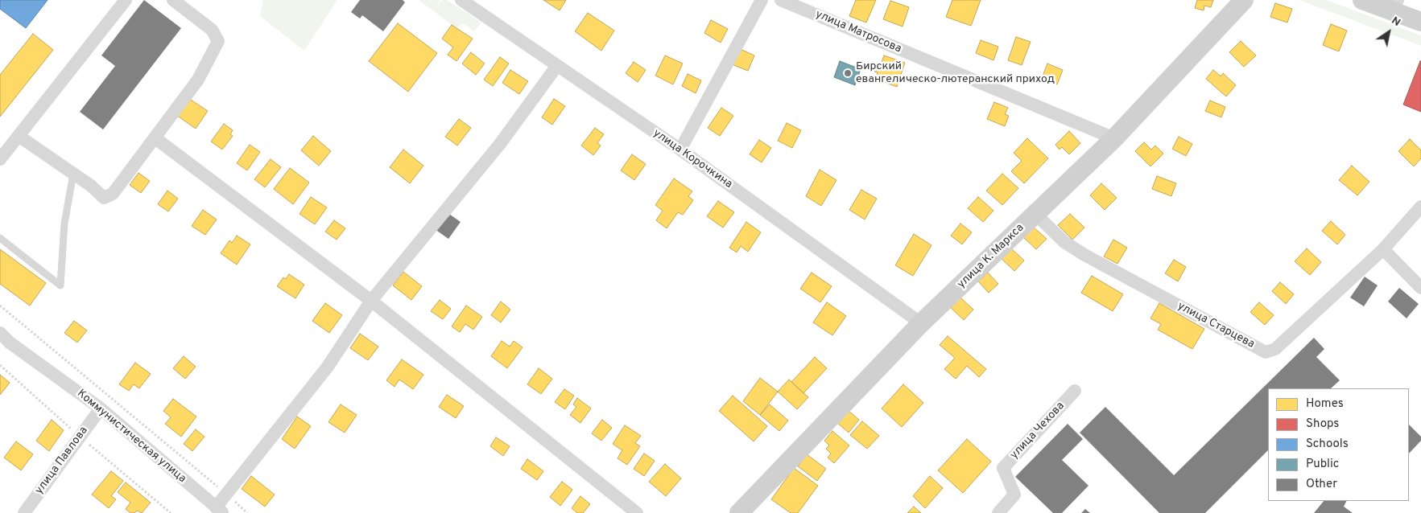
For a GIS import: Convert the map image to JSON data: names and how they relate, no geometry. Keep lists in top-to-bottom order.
{
  "streets": {
    "main road": ["улица К. Маркса"],
    "street": [
      "улица Матросова",
      "улица Корочкина",
      "улица Старцева",
      "улица Чехова",
      "Коммунистическая улица",
      "улица Павлова"
    ]
  },
  "crossings": [
    ["улица Матросова", "улица К. Маркса"],
    ["улица Корочкина", "улица К. Маркса"],
    ["улица К. Маркса", "улица Старцева"],
    ["Коммунистическая улица", "улица Павлова"]
  ],
  "places": ["Бирский евангелическо-лютеранский приход"],
  "legend": [
    "Homes",
    "Shops",
    "Schools",
    "Public",
    "Other"
  ],
  "north": "top right"
}
